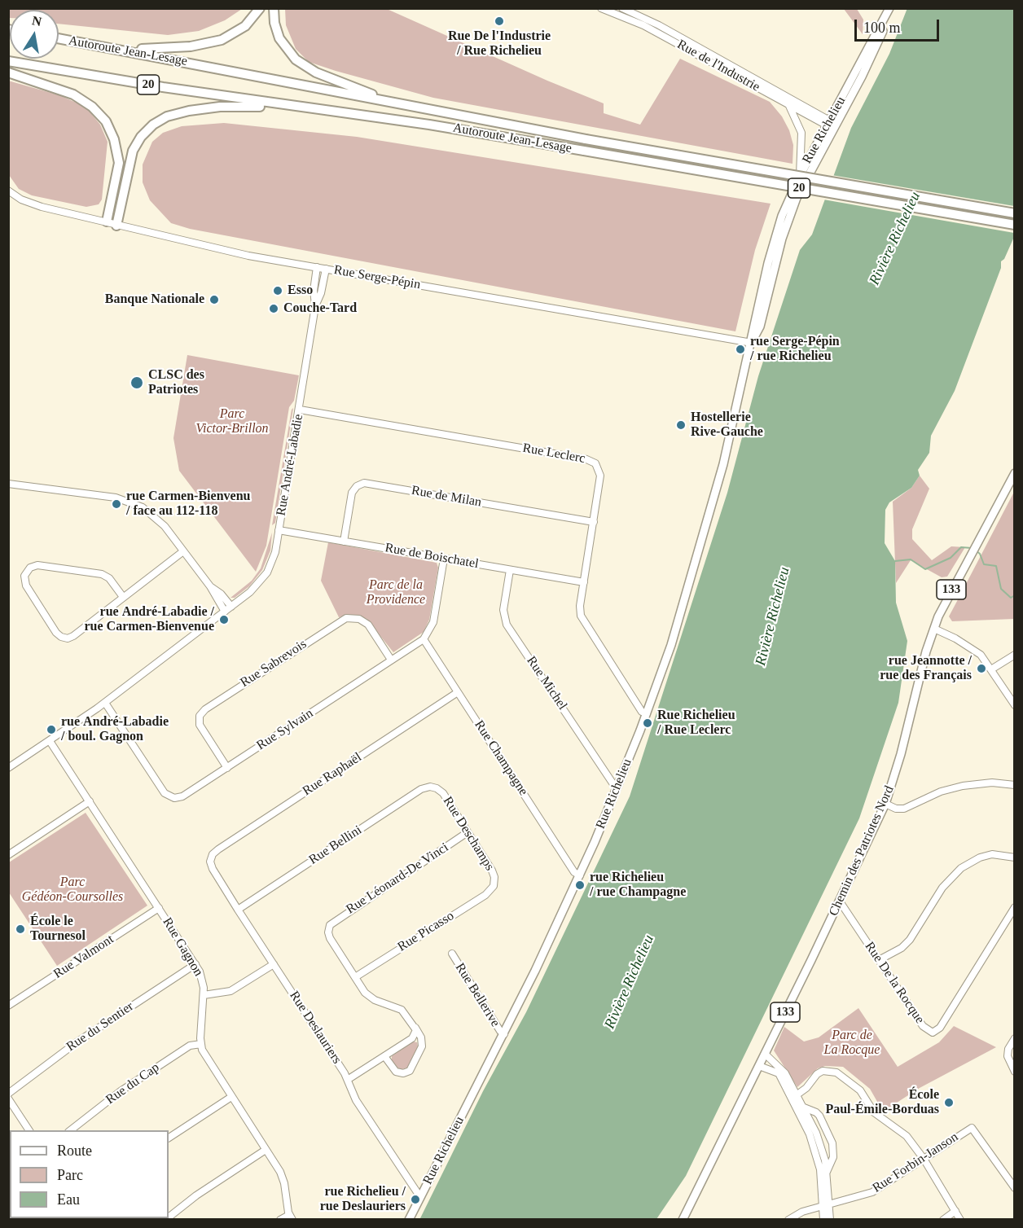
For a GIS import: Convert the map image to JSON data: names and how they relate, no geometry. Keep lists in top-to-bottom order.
{
  "streets": {
    "highway": ["Autoroute Jean-Lesage", "20"],
    "main road": ["Rue Richelieu", "133", "Chemin des Patriotes Nord"],
    "street": [
      "Rue de l'Industrie",
      "Rue Serge-Pépin",
      "Rue Leclerc",
      "Rue André-Labadie",
      "Rue de Milan",
      "Rue de Boischatel",
      "Rue Sabrevois",
      "Rue Michel",
      "Rue Sylvain",
      "Rue Champagne",
      "Rue Raphaël",
      "Rue Deschamps",
      "Rue Bellini",
      "Rue Léonard-De Vinci",
      "Rue Picasso",
      "Rue Gagnon",
      "Rue Valmont",
      "Rue De la Rocque",
      "Rue Bellerive",
      "Rue du Sentier",
      "Rue Deslauriers",
      "Rue du Cap",
      "Rue Forbin-Janson"
    ]
  },
  "crossings": [
    ["Rue de l'Industrie", "Rue Richelieu"],
    ["Rue Richelieu", "Rue Serge-Pépin"],
    ["Rue Richelieu", "Rue Leclerc"],
    ["Rue Richelieu", "Rue Michel"],
    ["Rue Richelieu", "Rue Champagne"],
    ["Rue Richelieu", "Rue Bellerive"],
    ["Rue Richelieu", "Rue Deslauriers"],
    ["Rue Serge-Pépin", "Rue André-Labadie"],
    ["Rue Leclerc", "Rue André-Labadie"],
    ["Rue Leclerc", "Rue de Milan"],
    ["Rue Leclerc", "Rue de Boischatel"],
    ["Rue André-Labadie", "Rue de Boischatel"],
    ["Rue André-Labadie", "Rue Sylvain"],
    ["Rue André-Labadie", "Rue Gagnon"],
    ["Rue de Milan", "Rue de Boischatel"],
    ["Rue de Boischatel", "Rue Michel"],
    ["Rue Sabrevois", "Rue Sylvain"],
    ["Rue Sylvain", "Rue Champagne"],
    ["Rue Champagne", "Rue Raphaël"],
    ["Rue Raphaël", "Rue Deslauriers"],
    ["Rue Deschamps", "Rue Bellini"],
    ["Rue Deschamps", "Rue Léonard-De Vinci"],
    ["Rue Deschamps", "Rue Picasso"],
    ["Rue Bellini", "Rue Deslauriers"],
    ["Chemin des Patriotes Nord", "Rue De la Rocque"],
    ["Rue Léonard-De Vinci", "Rue Picasso"],
    ["Rue Gagnon", "Rue Valmont"],
    ["Rue Gagnon", "Rue du Sentier"],
    ["Rue Gagnon", "Rue du Cap"]
  ],
  "water": ["Rivière Richelieu"],
  "parks": [
    "Parc Victor-Brillon",
    "Parc de la Providence",
    "Parc Gédéon-Coursolles",
    "Parc de La Rocque"
  ],
  "places": [
    "Rue De l'Industrie / Rue Richelieu",
    "Esso",
    "Banque Nationale",
    "Couche-Tard",
    "rue Serge-Pépin / rue Richelieu",
    "CLSC des Patriotes",
    "Hostellerie Rive-Gauche",
    "rue Carmen-Bienvenu / face au 112-118",
    "rue André-Labadie / rue Carmen-Bienvenue",
    "rue Jeannotte / rue des Français",
    "Rue Richelieu / Rue Leclerc",
    "rue André-Labadie / boul. Gagnon",
    "rue Richelieu / rue Champagne",
    "École le Tournesol",
    "École Paul-Émile-Borduas",
    "rue Richelieu / rue Deslauriers"
  ],
  "legend": ["Route", "Parc", "Eau"],
  "scale_bar": "100 m",
  "north": "top"
}
